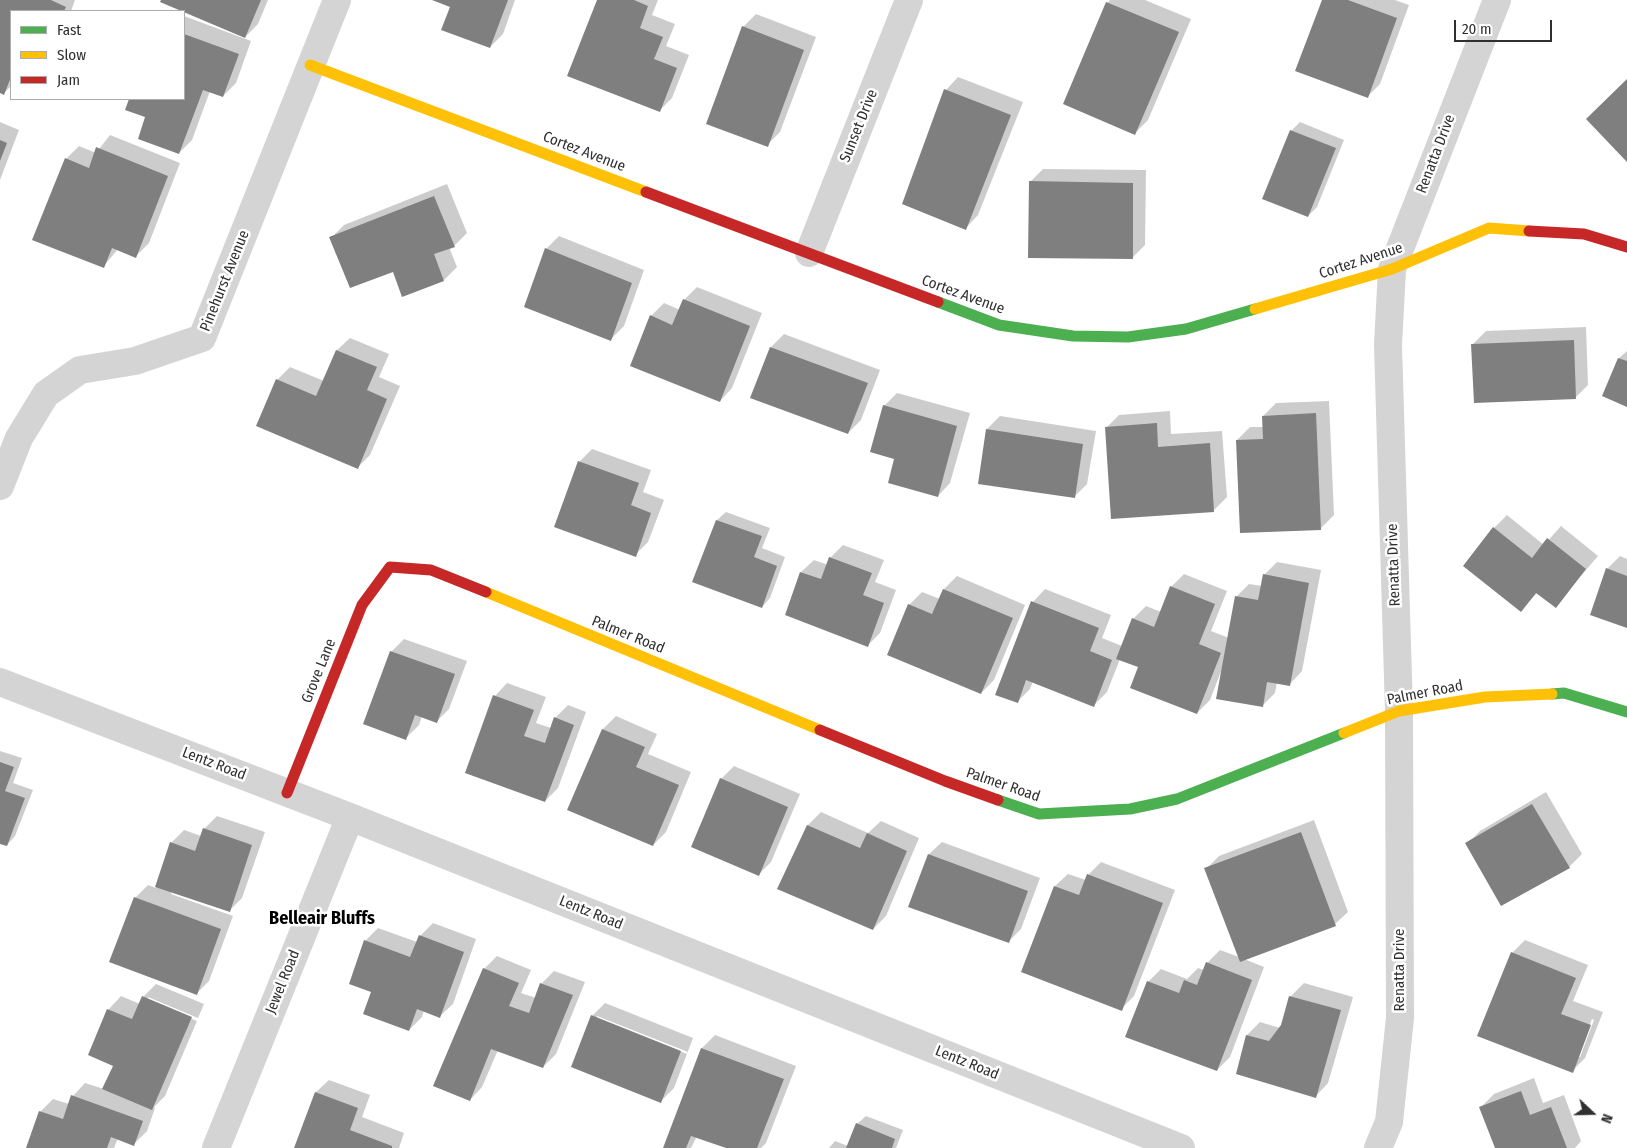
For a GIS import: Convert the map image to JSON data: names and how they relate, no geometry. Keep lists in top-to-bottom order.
{
  "streets": {
    "street": [
      "Sunset Drive",
      "Cortez Avenue",
      "Renatta Drive",
      "Pinehurst Avenue",
      "Palmer Road",
      "Grove Lane",
      "Lentz Road",
      "Jewel Road"
    ]
  },
  "crossings": [
    ["Sunset Drive", "Cortez Avenue"],
    ["Cortez Avenue", "Renatta Drive"],
    ["Cortez Avenue", "Pinehurst Avenue"],
    ["Renatta Drive", "Palmer Road"],
    ["Palmer Road", "Grove Lane"],
    ["Grove Lane", "Lentz Road"],
    ["Lentz Road", "Jewel Road"]
  ],
  "districts": ["Belleair Bluffs"],
  "legend": ["Fast", "Slow", "Jam"],
  "scale_bar": "20 m",
  "north": "right"
}
